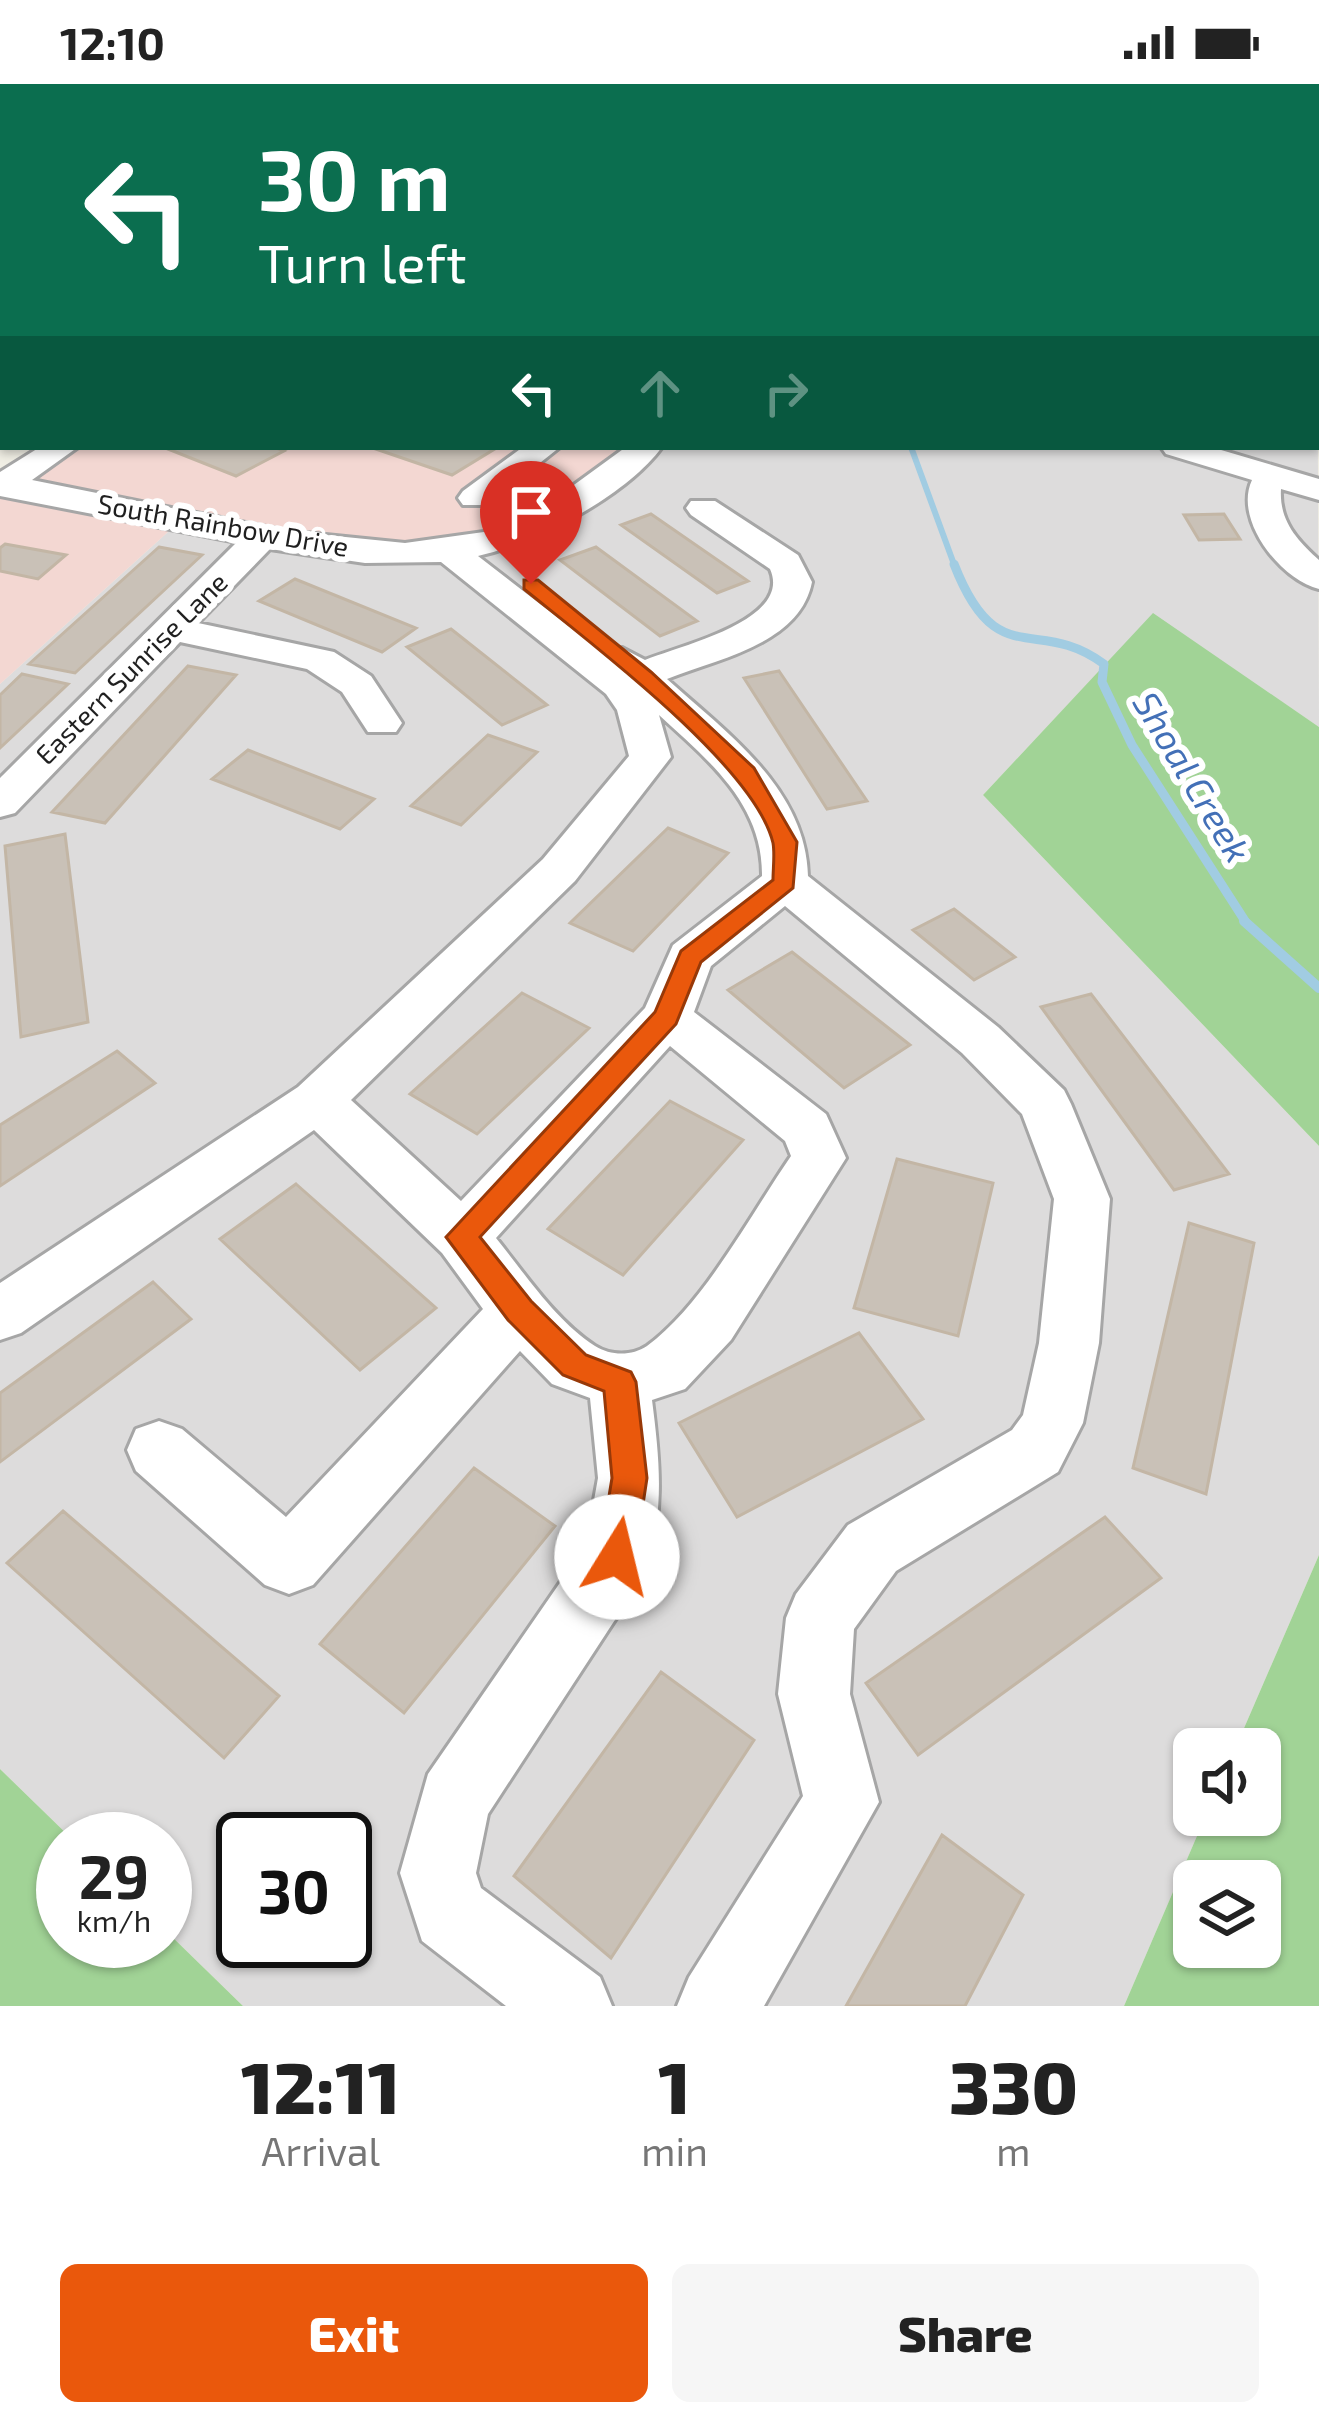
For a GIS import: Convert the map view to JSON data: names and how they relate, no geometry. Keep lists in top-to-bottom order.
{
  "streets": {
    "street": ["South Rainbow Drive", "Eastern Sunrise Lane"]
  },
  "crossings": [
    ["South Rainbow Drive", "Eastern Sunrise Lane"]
  ],
  "water": ["Shoal Creek"],
  "page": {
    "status": "12:10",
    "turn": ["30 m", "Turn left"],
    "speed": "29 km/h",
    "limit": "30",
    "eta": [
      "12:11",
      "Arrival",
      "1",
      "min",
      "330",
      "m"
    ],
    "buttons": ["Exit", "Share"]
  }
}
